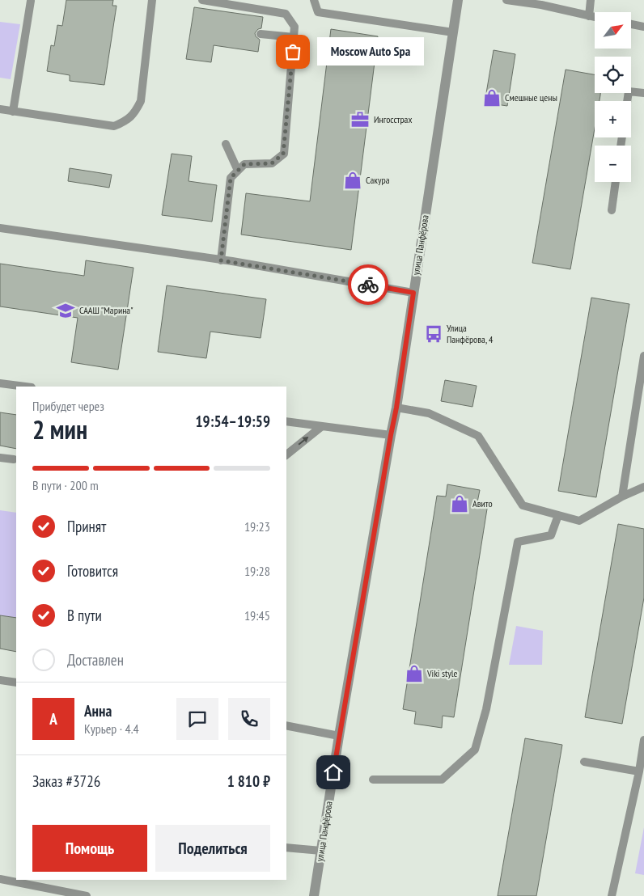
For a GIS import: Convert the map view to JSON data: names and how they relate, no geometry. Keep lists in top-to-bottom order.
{
  "streets": {
    "street": ["улица Панфёрова"]
  },
  "places": {
    "other": ["Moscow Auto Spa"],
    "shop": [
      "Смешные цены",
      "Сакура",
      "Авито",
      "Viki style"
    ],
    "office": ["Ингосстрах"],
    "school or university": ["СААШ \"Марина\""],
    "bus stop": ["Улица Панфёрова, 4"]
  },
  "north": "top right",
  "page": {
    "map_buttons": ["+", "−"],
    "bubble": "Moscow Auto Spa",
    "heading": ["2 мин", "Прибудет через", "19:54–19:59"],
    "panel": [
      "Анна",
      "Курьер · 4.4",
      "Заказ #3726",
      "1 810 ₽"
    ],
    "bar": "В пути · 200 m",
    "list": [
      ["Принят", "19:23"],
      ["Готовится", "19:28"],
      ["В пути", "19:45"],
      "Доставлен"
    ],
    "round": "А",
    "buttons": ["Помощь", "Поделиться"]
  }
}
